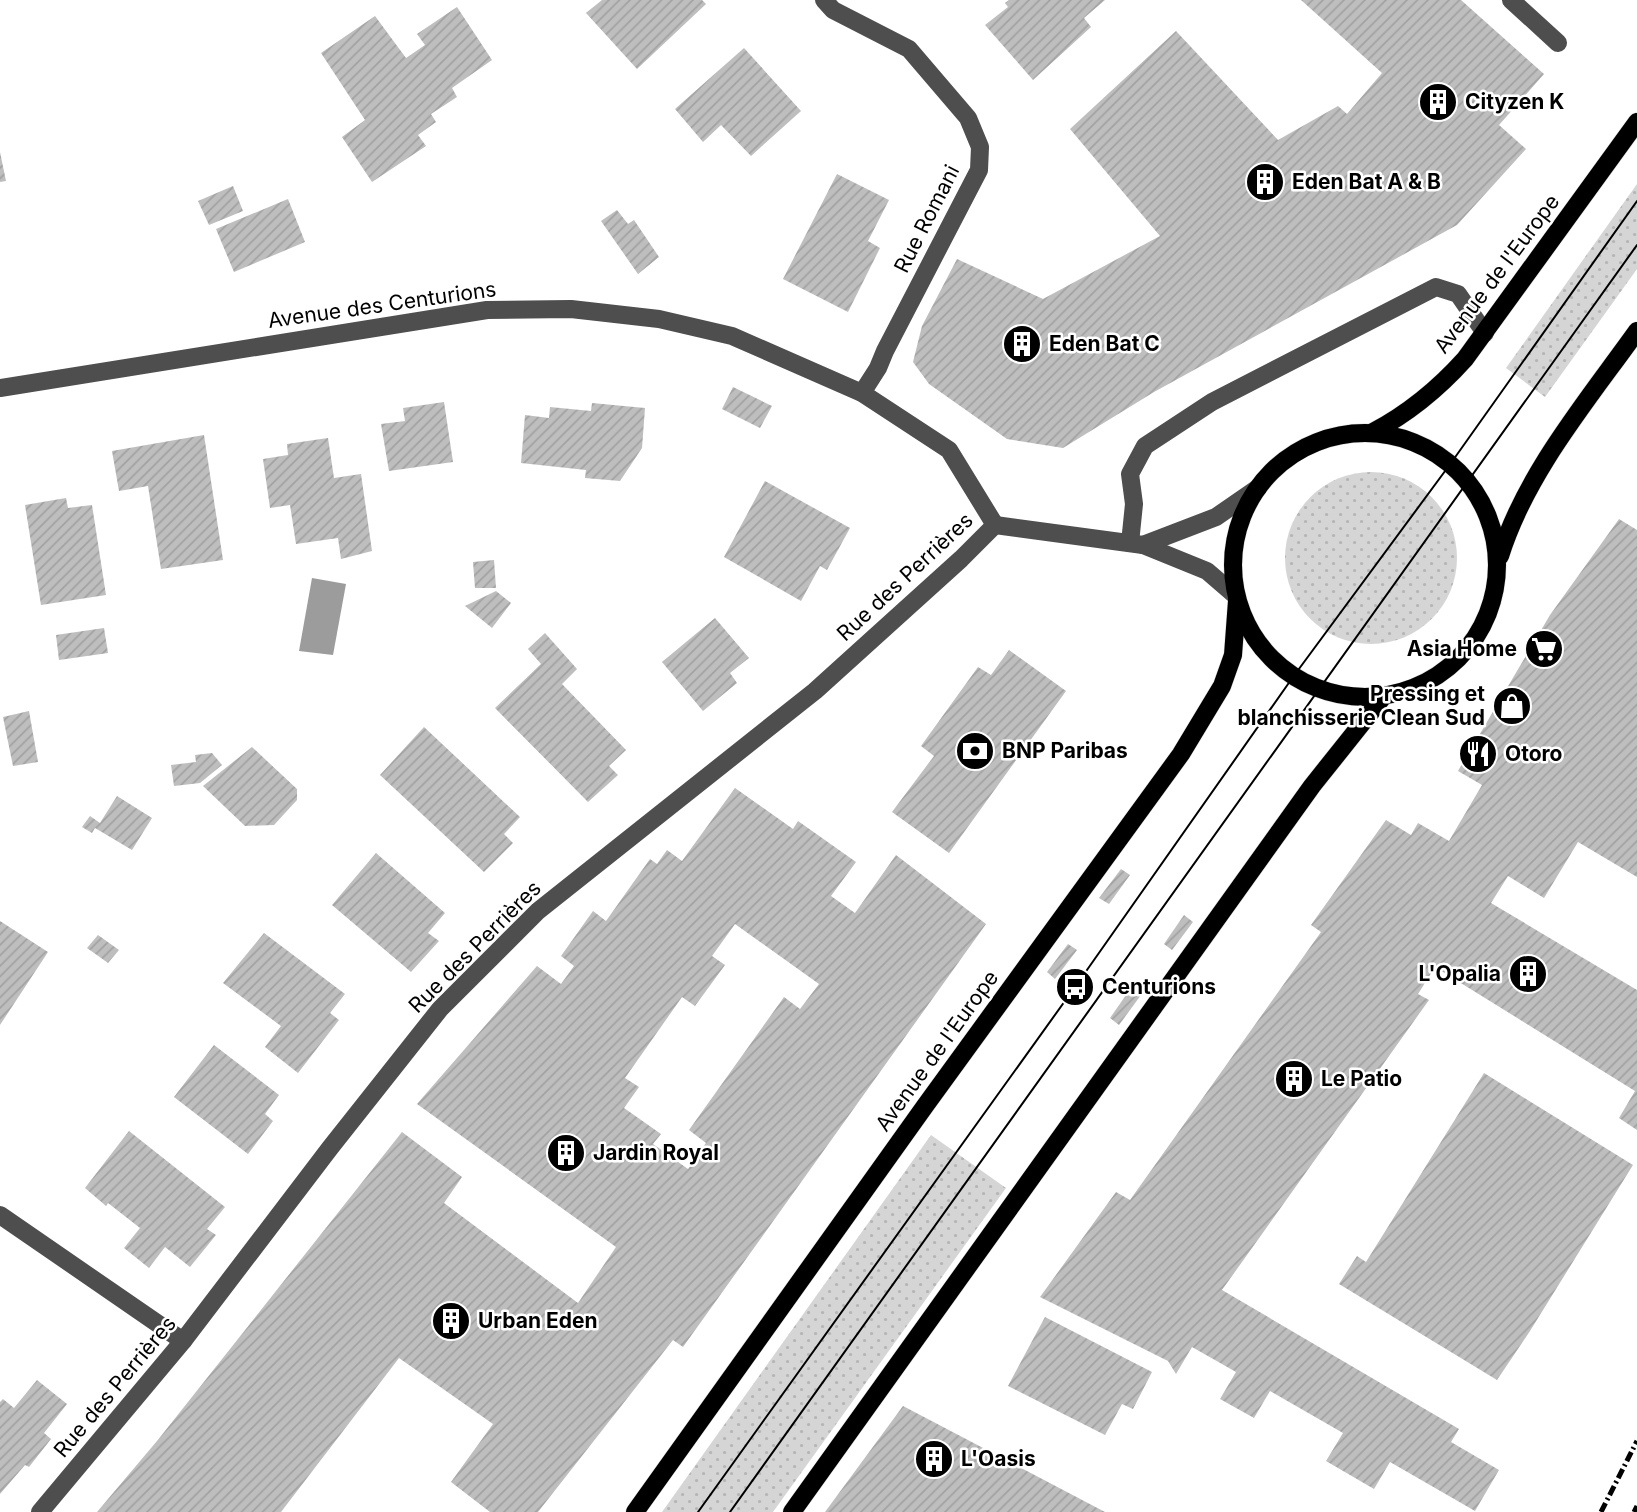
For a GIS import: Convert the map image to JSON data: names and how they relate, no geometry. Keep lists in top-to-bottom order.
{
  "streets": {
    "main road": ["Avenue de l'Europe"],
    "street": ["Rue Romani", "Avenue des Centurions", "Rue des Perrières"]
  },
  "crossings": [
    ["Rue Romani", "Avenue des Centurions"],
    ["Avenue des Centurions", "Rue des Perrières"]
  ],
  "places": {
    "building": [
      "Cityzen K",
      "Eden Bat A & B",
      "Eden Bat C",
      "L'Opalia",
      "Le Patio",
      "Jardin Royal",
      "Urban Eden",
      "L'Oasis"
    ],
    "supermarket": ["Asia Home"],
    "shop": ["Pressing et blanchisserie Clean Sud"],
    "bank": ["BNP Paribas"],
    "restaurant": ["Otoro"],
    "bus stop": ["Centurions"]
  }
}
